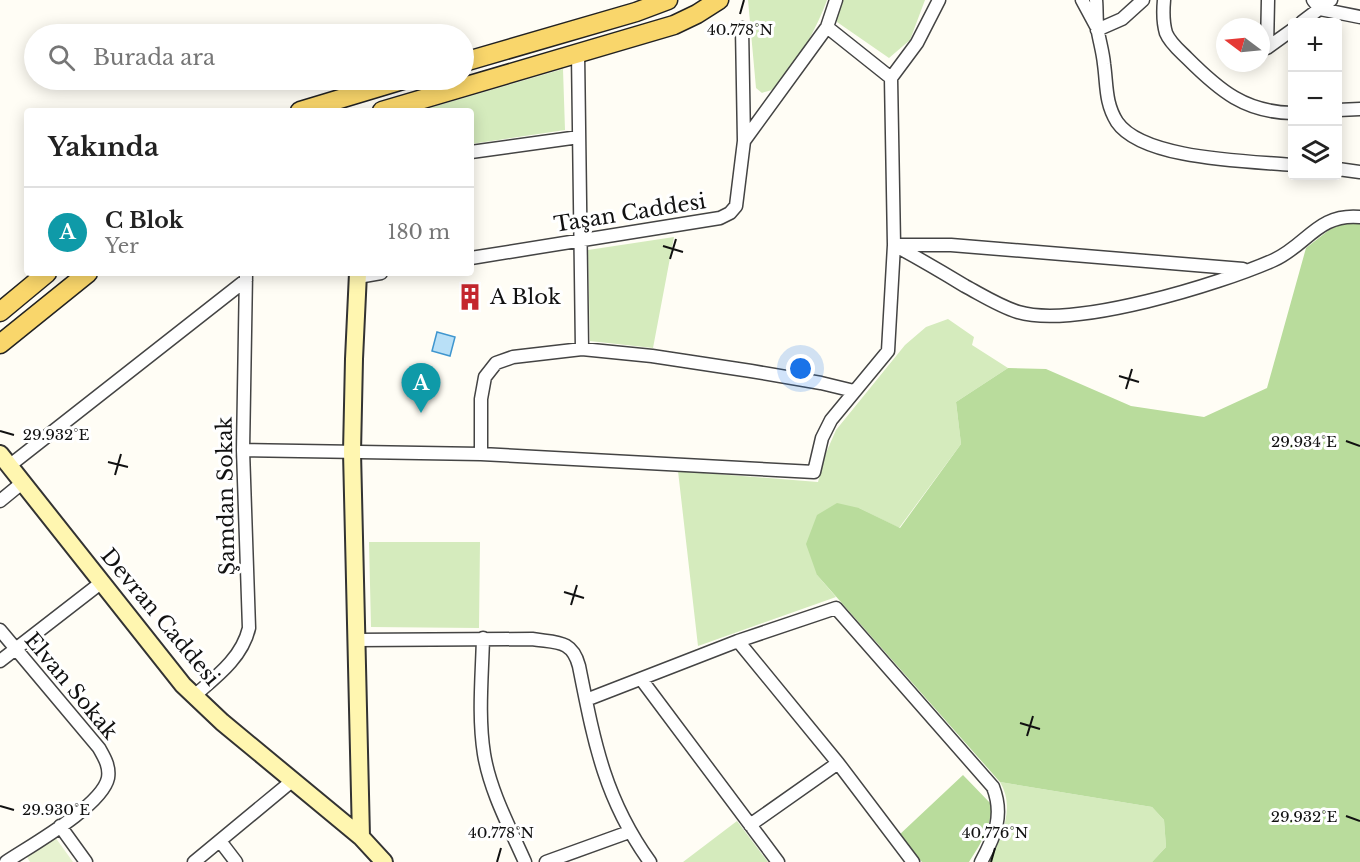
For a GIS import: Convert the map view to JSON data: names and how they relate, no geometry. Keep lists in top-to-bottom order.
{
  "streets": {
    "main road": ["Devran Caddesi"],
    "street": ["Taşan Caddesi", "Şamdan Sokak", "Elvan Sokak"]
  },
  "crossings": [
    ["Şamdan Sokak", "Devran Caddesi"]
  ],
  "places": {
    "building": ["A Blok"]
  },
  "north": "left",
  "page": {
    "map_buttons": ["+", "−"],
    "search": "Burada ara",
    "heading": "Yakında",
    "list": [
      {
        "mark": "A",
        "name": "C Blok",
        "note": "Yer",
        "value": "180 m"
      }
    ],
    "pins": "A"
  },
  "coordinates": [
    "40.778°N",
    "29.932°E",
    "29.934°E",
    "29.930°E",
    "40.776°N"
  ]
}
